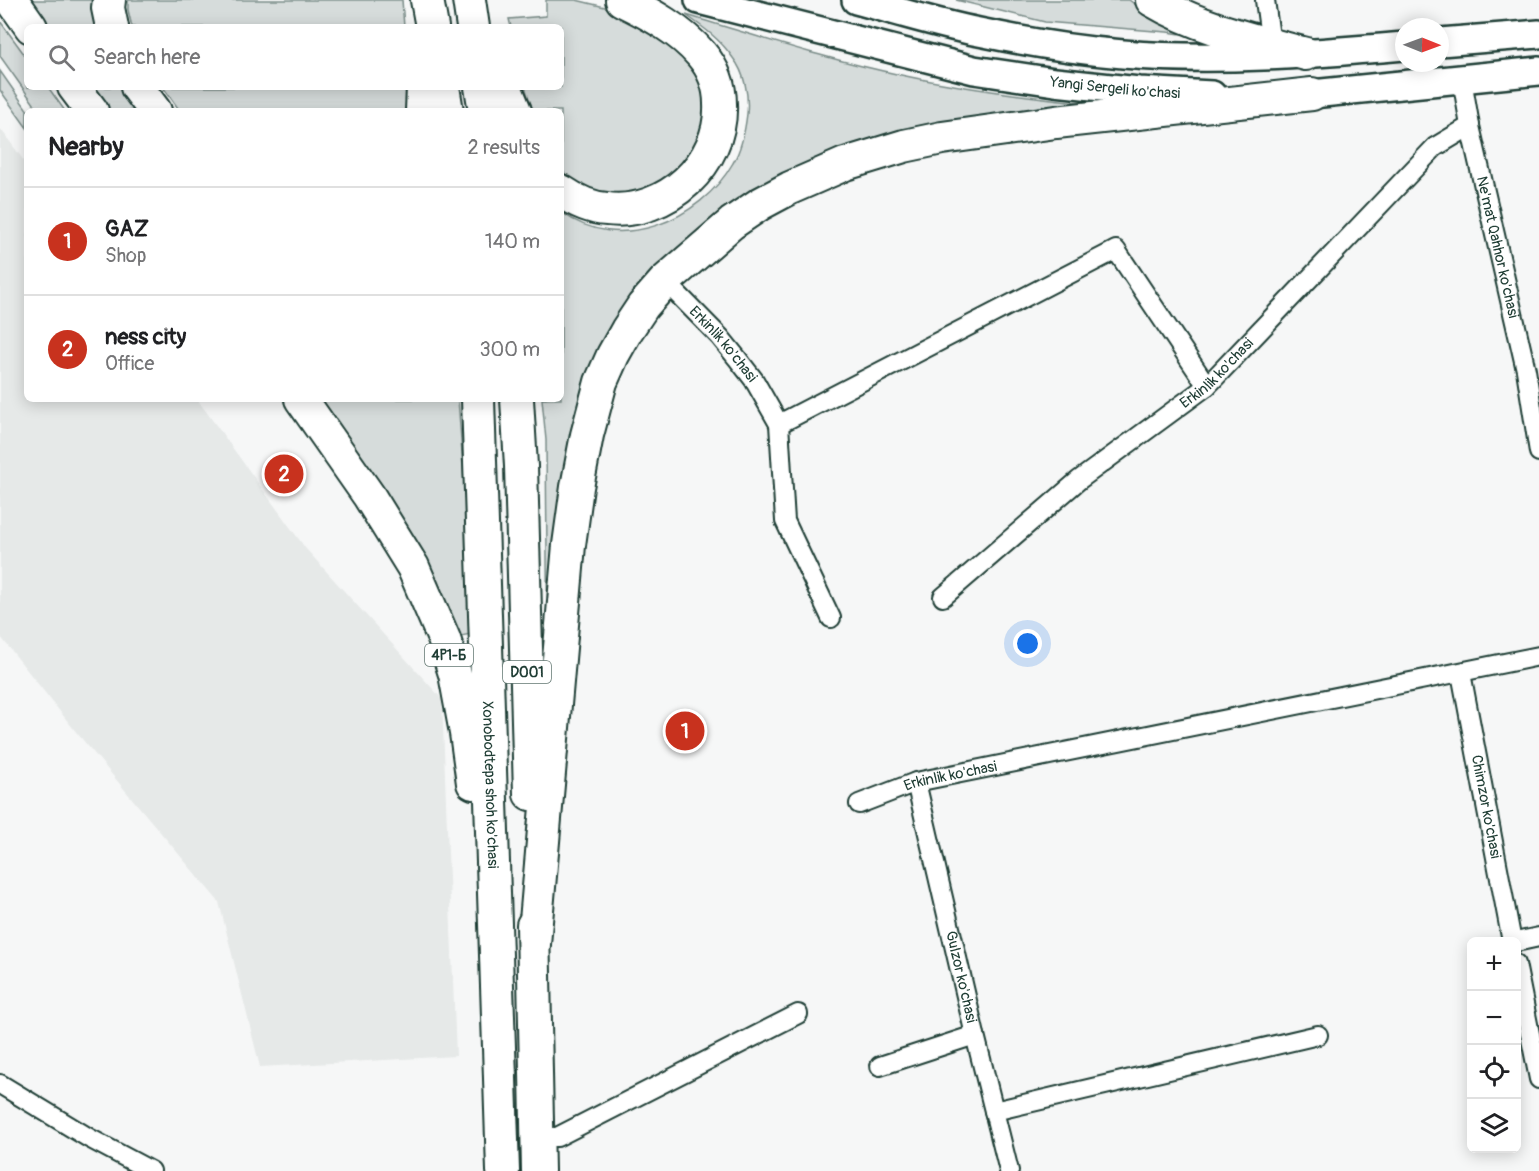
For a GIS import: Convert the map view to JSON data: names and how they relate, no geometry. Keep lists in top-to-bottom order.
{
  "streets": {
    "highway": ["4Р1-Б", "D001", "Xonobodtepa shoh ko'chasi"],
    "main road": ["Yangi Sergeli ko'chasi"],
    "street": [
      "Ne'mat Qahhor ko'chasi",
      "Erkinlik ko'chasi",
      "Chimzor ko'chasi",
      "Gulzor ko'chasi"
    ]
  },
  "crossings": [
    ["Yangi Sergeli ko'chasi", "Ne'mat Qahhor ko'chasi"],
    ["Ne'mat Qahhor ko'chasi", "Erkinlik ko'chasi"],
    ["Erkinlik ko'chasi", "Chimzor ko'chasi"],
    ["Erkinlik ko'chasi", "Gulzor ko'chasi"],
    ["4Р1-Б", "Xonobodtepa shoh ko'chasi"]
  ],
  "north": "right",
  "page": {
    "search": "Search here",
    "heading": ["Nearby", "2 results"],
    "list": [
      {
        "mark": "1",
        "name": "GAZ",
        "note": "Shop",
        "value": "140 m"
      },
      {
        "mark": "2",
        "name": "ness city",
        "note": "Office",
        "value": "300 m"
      }
    ],
    "pins": ["2", "1"],
    "map_buttons": ["+", "−"]
  }
}
